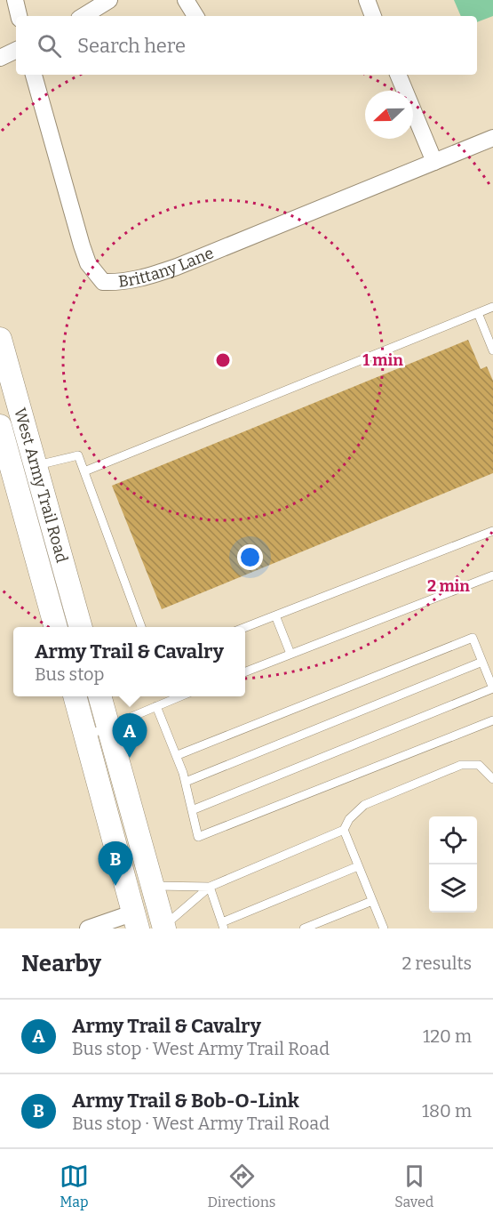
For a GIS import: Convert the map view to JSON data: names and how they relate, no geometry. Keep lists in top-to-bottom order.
{
  "streets": {
    "main road": ["West Army Trail Road"],
    "street": ["Brittany Lane"]
  },
  "north": "left",
  "page": {
    "search": "Search here",
    "popup": ["Army Trail & Cavalry", "Bus stop"],
    "pins": ["A", "B"],
    "heading": ["Nearby", "2 results"],
    "list": [
      {
        "mark": "A",
        "name": "Army Trail & Cavalry",
        "note": "Bus stop · West Army Trail Road",
        "value": "120 m"
      },
      {
        "mark": "B",
        "name": "Army Trail & Bob-O-Link",
        "note": "Bus stop · West Army Trail Road",
        "value": "180 m"
      }
    ],
    "nav": ["Map", "Directions", "Saved"]
  },
  "rings": ["1 min", "2 min"]
}
